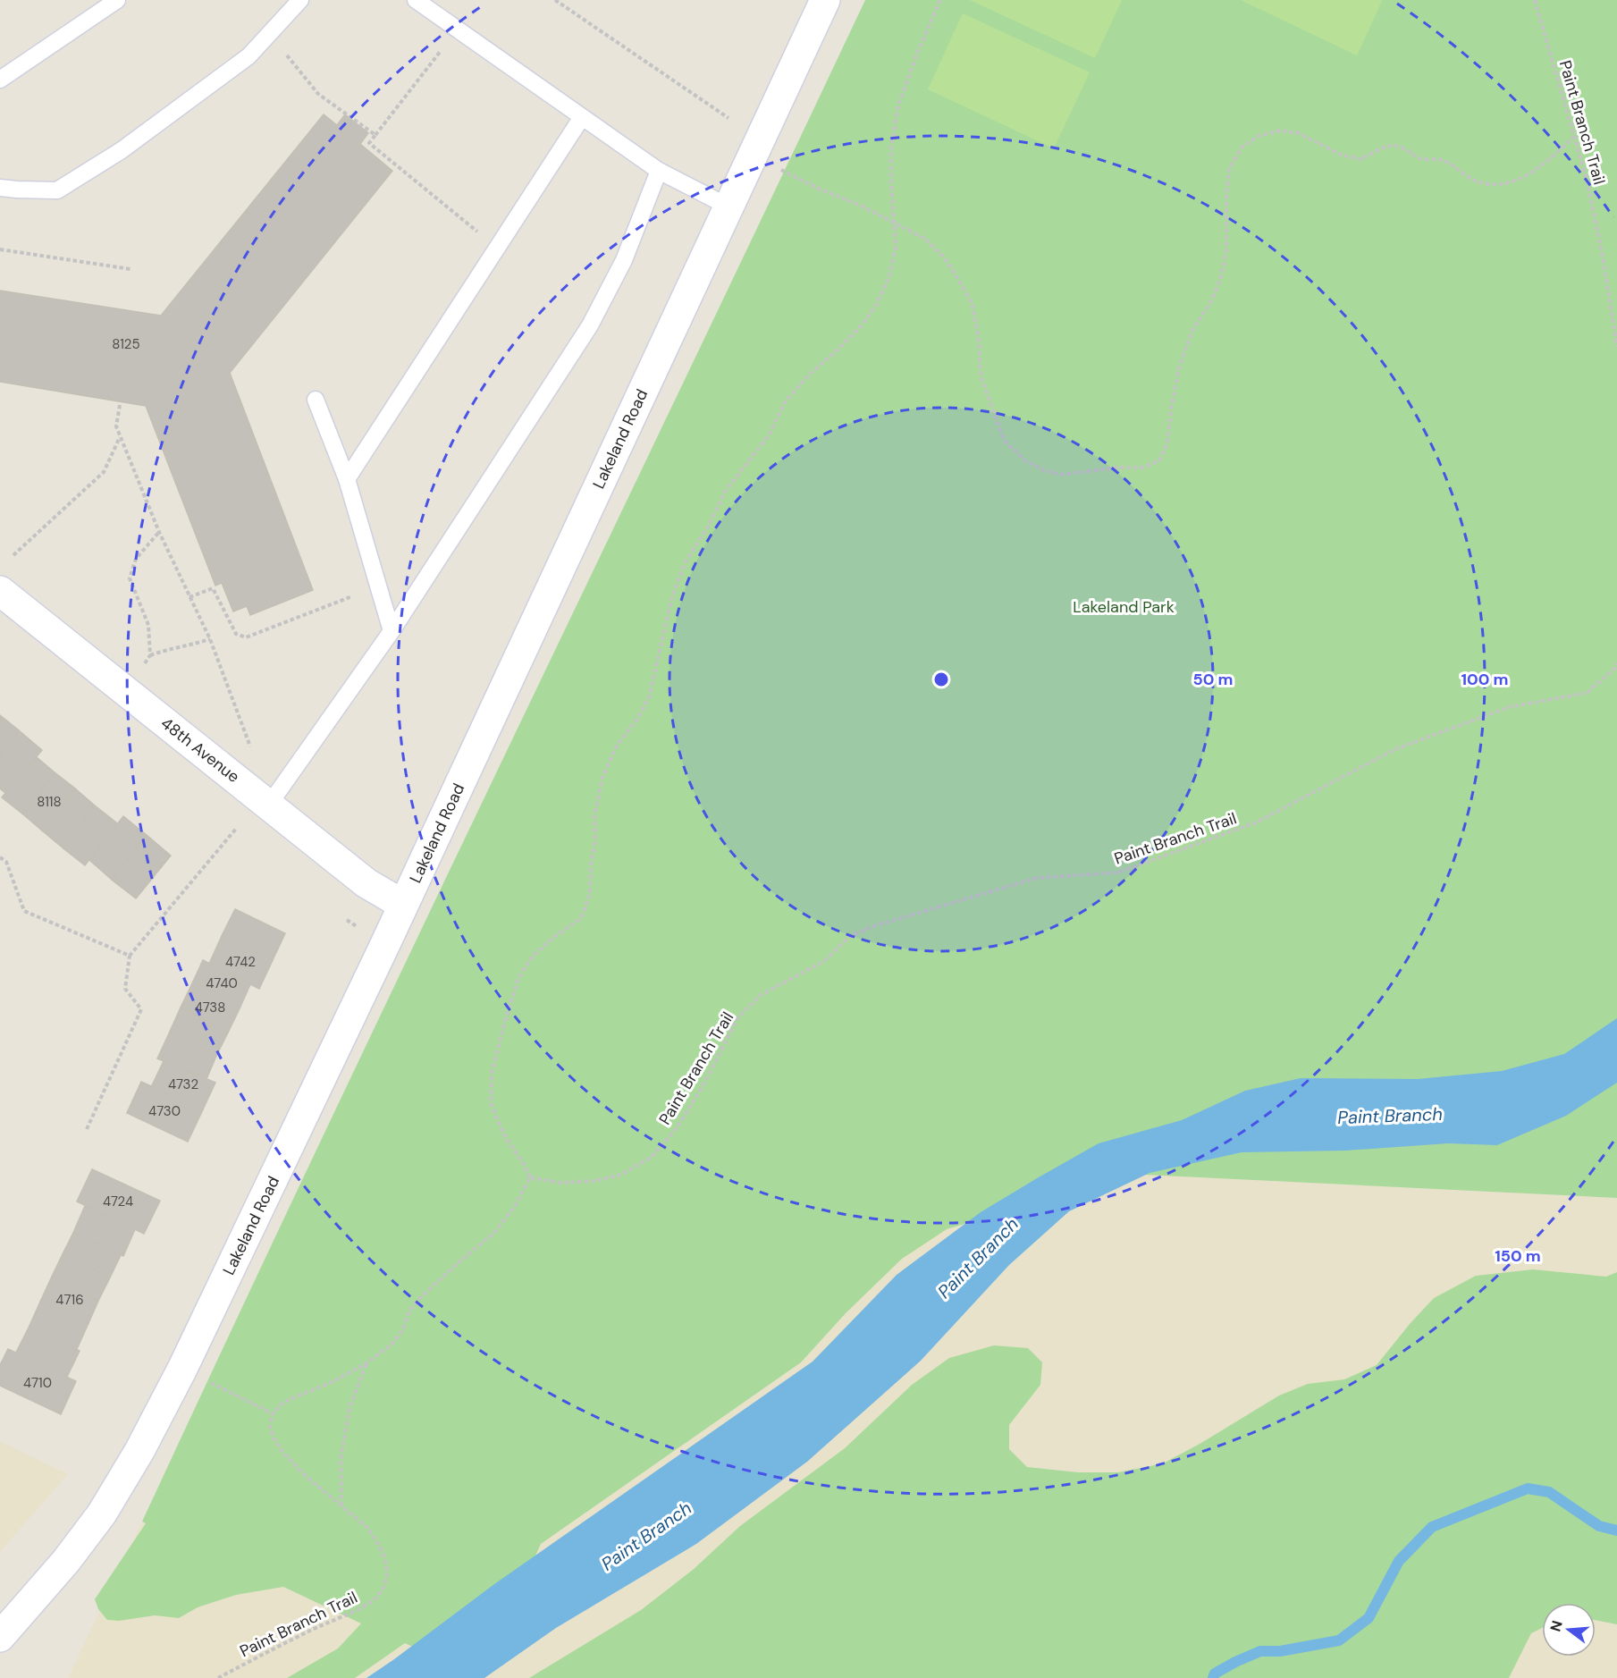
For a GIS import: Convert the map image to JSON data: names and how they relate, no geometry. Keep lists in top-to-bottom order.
{
  "streets": {
    "street": ["Lakeland Road", "48th Avenue"],
    "path": ["Paint Branch Trail"]
  },
  "crossings": [
    ["Lakeland Road", "48th Avenue"]
  ],
  "water": ["Paint Branch"],
  "parks": ["Lakeland Park"],
  "house_numbers": [
    "8125",
    "8118",
    "4742",
    "4740",
    "4738",
    "4732",
    "4730",
    "4724",
    "4716",
    "4710"
  ],
  "north": "left",
  "rings": ["50 m", "100 m", "150 m"]
}
